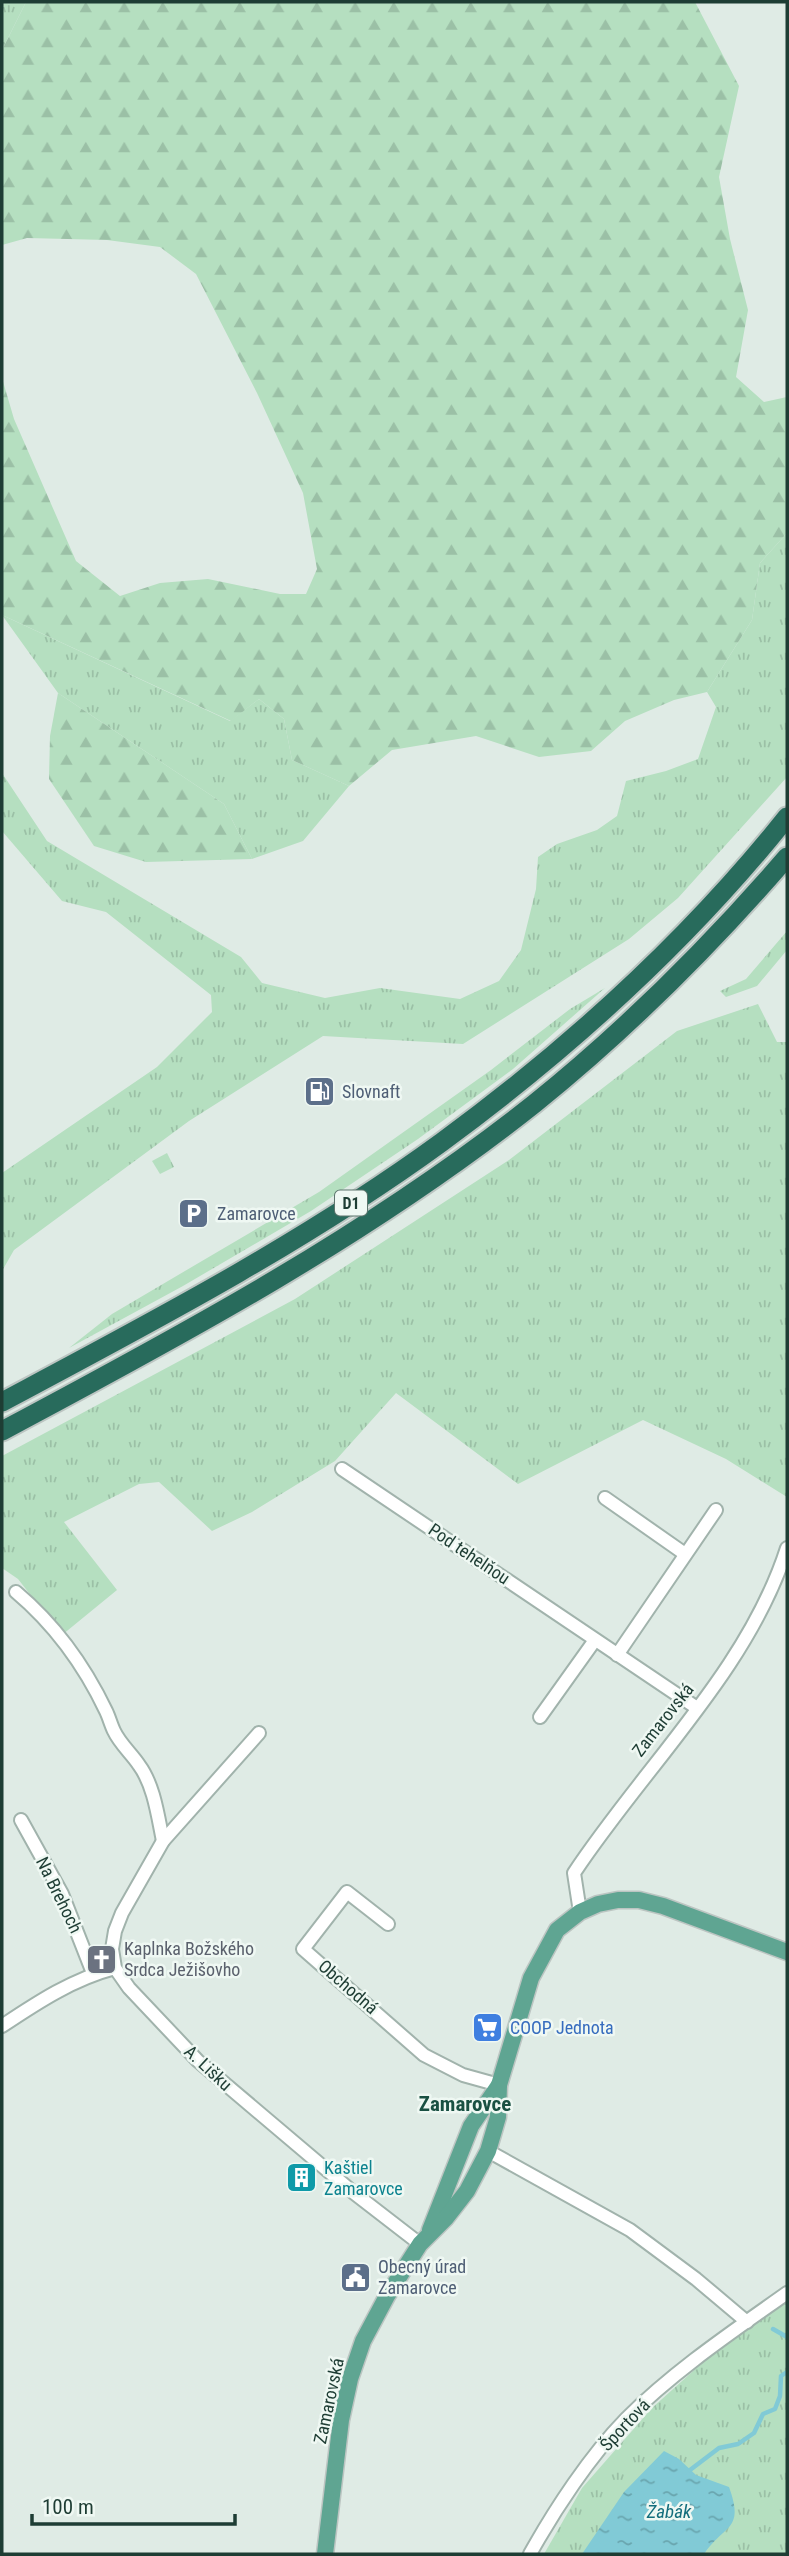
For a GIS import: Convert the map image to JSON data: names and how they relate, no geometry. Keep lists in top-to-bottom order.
{
  "streets": {
    "highway": ["D1"],
    "main road": ["Zamarovská"],
    "street": [
      "Pod tehelňou",
      "Na Brehoch",
      "Obchodná",
      "A. Lišku",
      "Športová"
    ]
  },
  "crossings": [
    ["Pod tehelňou", "Zamarovská"],
    ["Zamarovská", "Obchodná"],
    ["Zamarovská", "A. Lišku"]
  ],
  "districts": ["Zamarovce"],
  "water": ["Žabák"],
  "places": {
    "fuel station": ["Slovnaft"],
    "parking": ["Zamarovce"],
    "church": ["Kaplnka Božského Srdca Ježišovho"],
    "supermarket": ["COOP Jednota"],
    "building": ["Kaštiel Zamarovce"],
    "public building": ["Obecný úrad Zamarovce"]
  },
  "scale_bar": "100 m"
}
